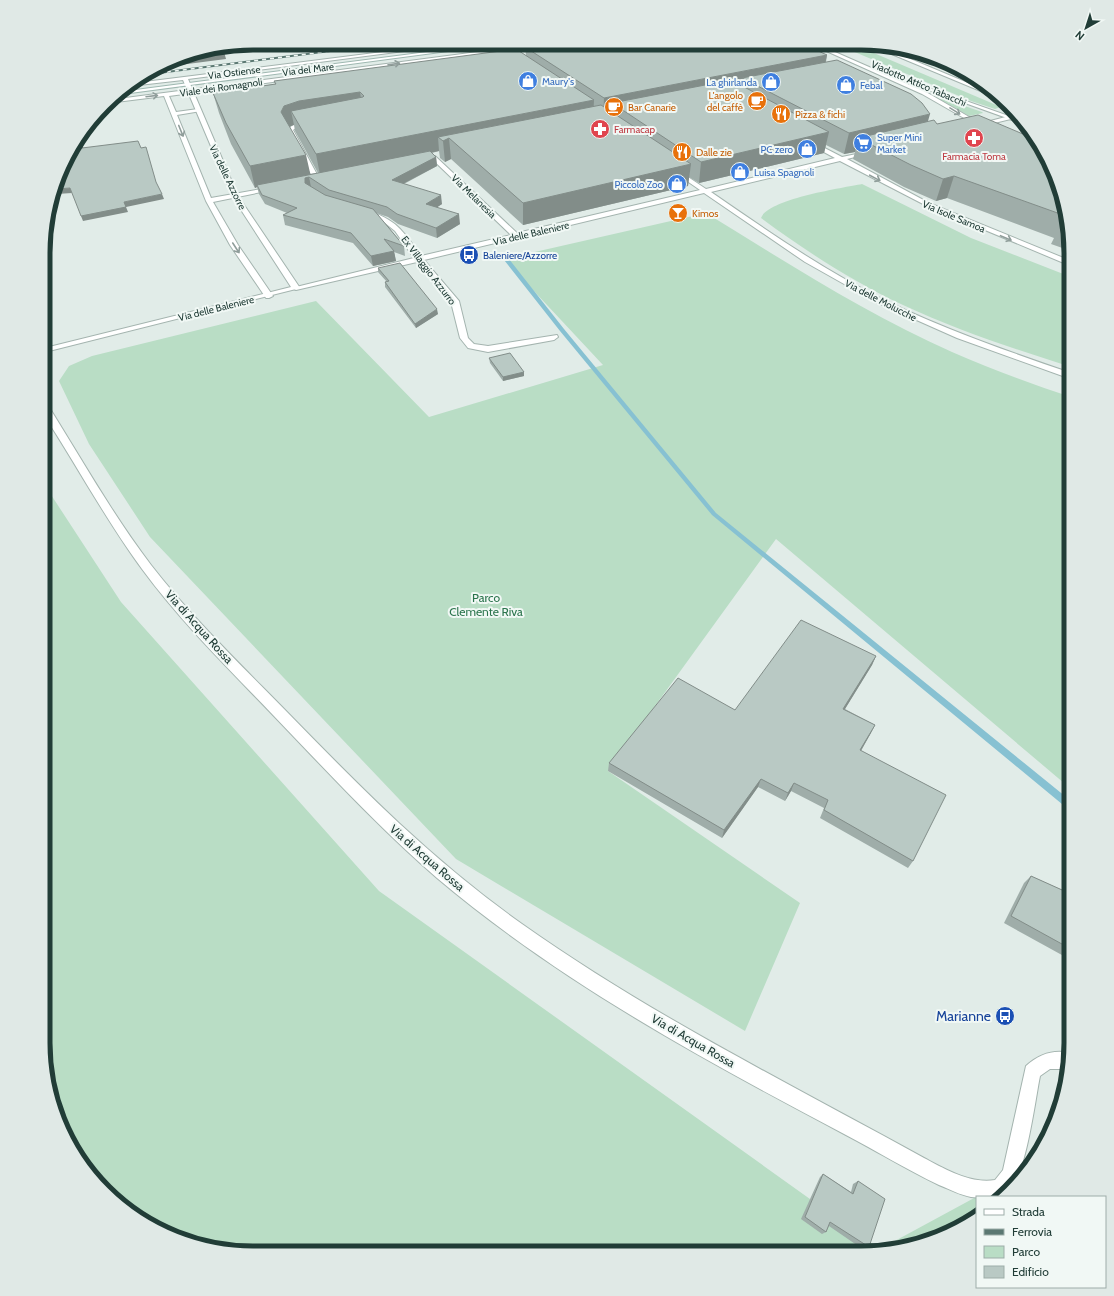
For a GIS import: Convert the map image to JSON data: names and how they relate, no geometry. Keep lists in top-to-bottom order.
{
  "streets": {
    "street": [
      "Via del Mare",
      "Via Ostiense",
      "Viadotto Attico Tabacchi",
      "Viale dei Romagnoli",
      "Via delle Azzorre",
      "Via Melanesia",
      "Via Isole Samoa",
      "Via delle Baleniere",
      "Ex Villaggio Azzurro",
      "Via delle Molucche",
      "Via di Acqua Rossa"
    ]
  },
  "crossings": [
    ["Via del Mare", "Viale dei Romagnoli"],
    ["Via del Mare", "Via delle Azzorre"],
    ["Via Ostiense", "Via delle Azzorre"],
    ["Viale dei Romagnoli", "Via delle Azzorre"],
    ["Via delle Azzorre", "Via delle Baleniere"],
    ["Via Melanesia", "Via delle Baleniere"],
    ["Via Isole Samoa", "Via delle Baleniere"],
    ["Via delle Baleniere", "Ex Villaggio Azzurro"],
    ["Via delle Baleniere", "Via delle Molucche"]
  ],
  "one_way": ["Viale dei Romagnoli", "Via Isole Samoa"],
  "parks": ["Parco Clemente Riva"],
  "places": {
    "shop": [
      "Maury's",
      "La ghirlanda",
      "Febal",
      "PC zero",
      "Luisa Spagnoli",
      "Piccolo Zoo"
    ],
    "cafe": ["L'angolo del caffè", "Bar Canarie"],
    "restaurant": ["Pizza & fichi", "Dalle zie"],
    "pharmacy": ["Farmacap", "Farmacia Toma"],
    "supermarket": ["Super Mini Market"],
    "bar": ["Kimos"],
    "bus stop": ["Baleniere/Azzorre", "Marianne"]
  },
  "legend": [
    "Strada",
    "Ferrovia",
    "Parco",
    "Edificio"
  ],
  "north": "bottom left"
}
